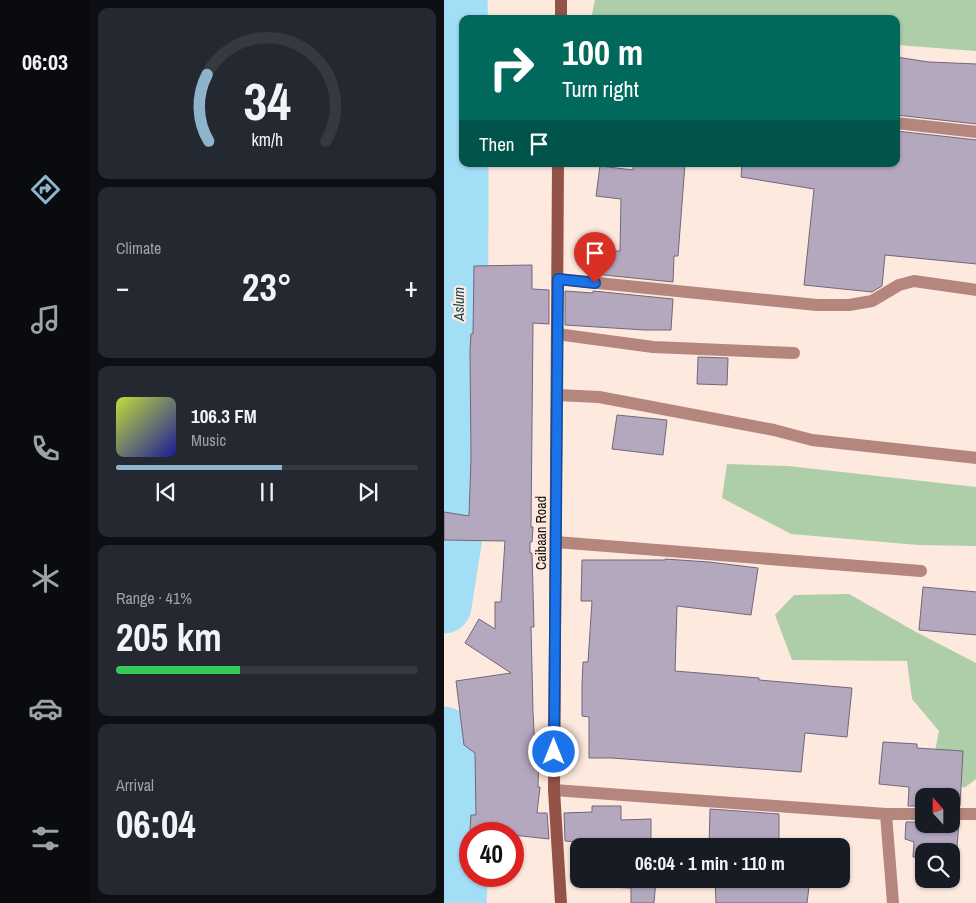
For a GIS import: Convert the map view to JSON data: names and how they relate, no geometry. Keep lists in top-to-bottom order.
{
  "streets": {
    "street": ["Caibaan Road"]
  },
  "water": ["Aslum"],
  "north": "top",
  "page": {
    "tabs": "06:03",
    "turn": ["100 m", "Turn right"],
    "then": "Then",
    "tile": [
      "Climate",
      ["Range · 41%", "205 km"],
      ["Arrival", "06:04"]
    ],
    "heat": ["−", "23°", "+"],
    "song": ["106.3 FM", "Music"],
    "limit": "40",
    "trip": "06:04 · 1 min · 110 m",
    "gauge": ["34", "km/h"]
  }
}
